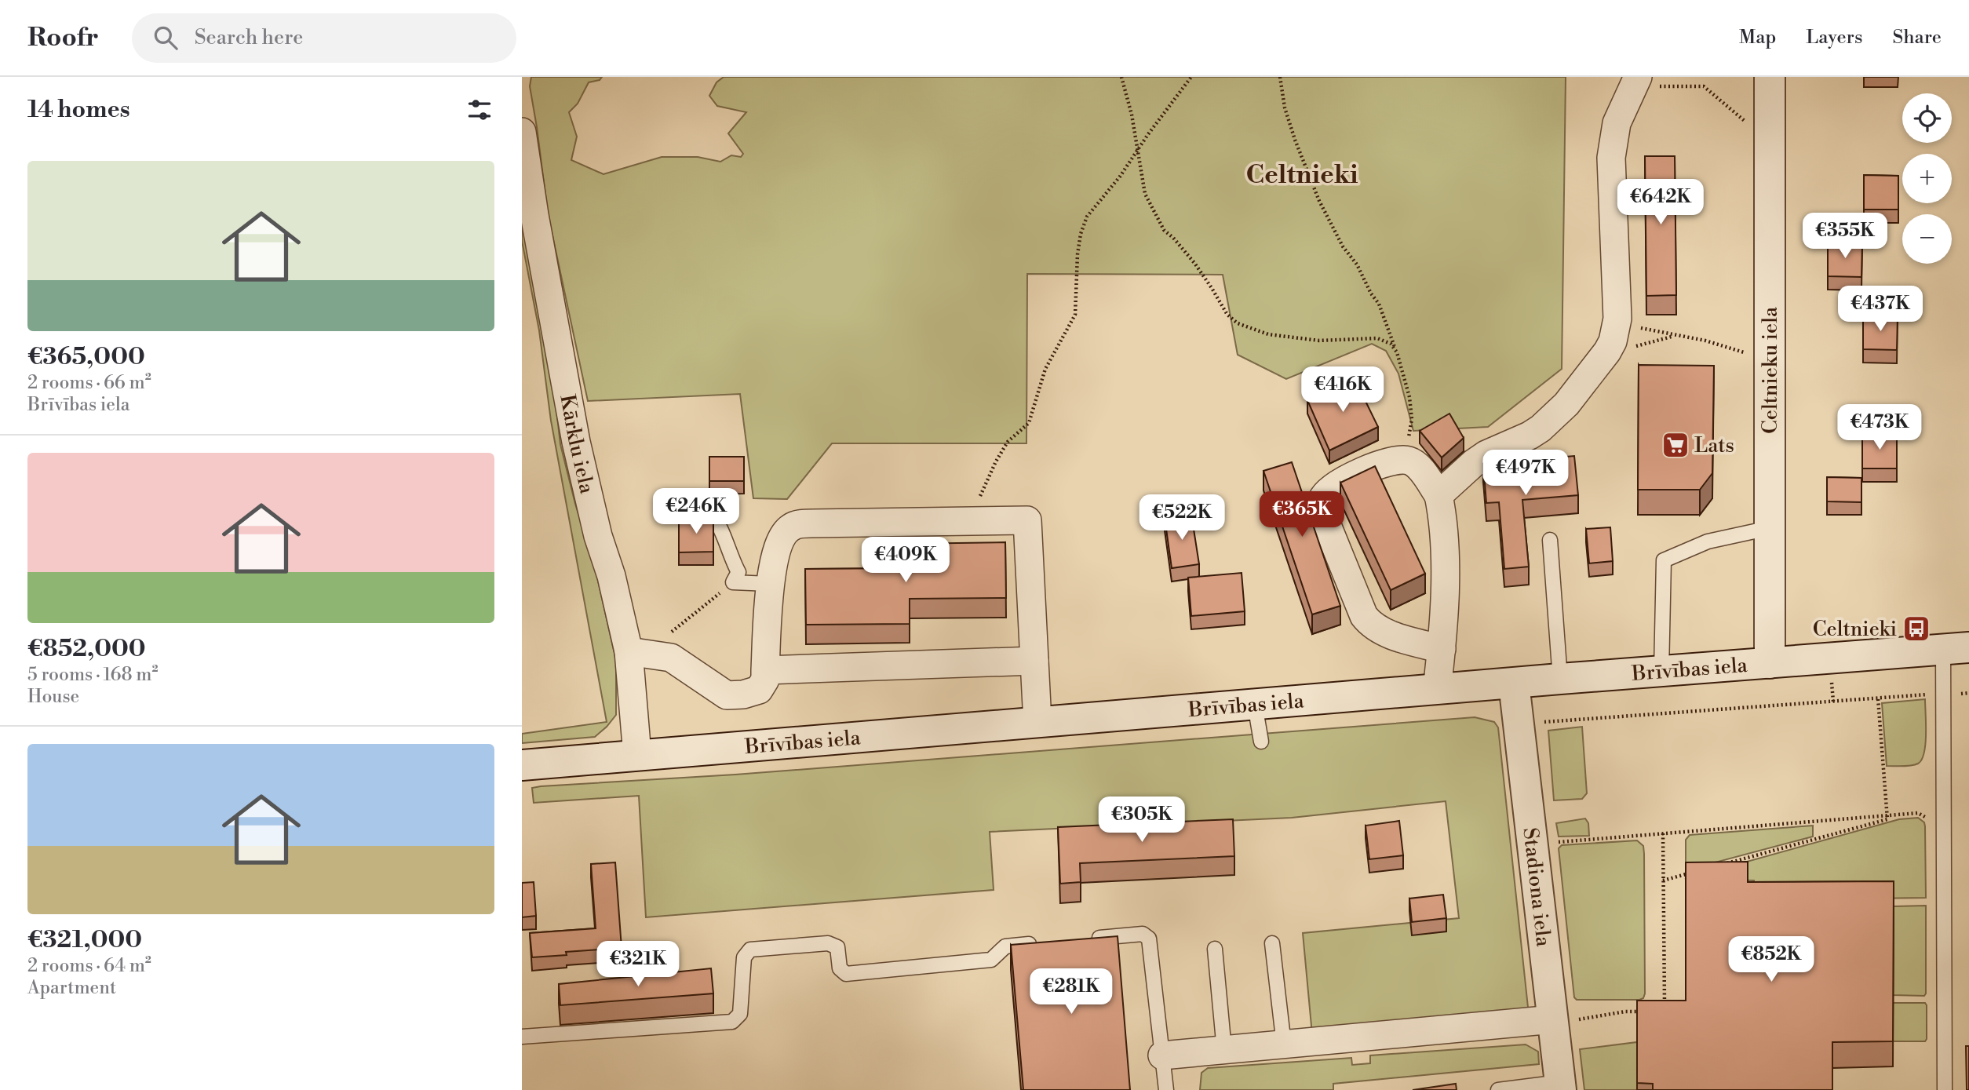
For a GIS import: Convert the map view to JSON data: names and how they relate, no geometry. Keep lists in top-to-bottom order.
{
  "streets": {
    "main road": ["Celtnieku iela", "Brīvības iela", "Stadiona iela"],
    "street": ["Kārklu iela"]
  },
  "crossings": [
    ["Celtnieku iela", "Brīvības iela"],
    ["Kārklu iela", "Brīvības iela"],
    ["Brīvības iela", "Stadiona iela"]
  ],
  "districts": ["Celtnieki"],
  "places": {
    "supermarket": ["Lats"],
    "bus stop": ["Celtnieki"]
  },
  "page": {
    "header": "Roofr",
    "search": "Search here",
    "nav": ["Map", "Layers", "Share"],
    "heading": "14 homes",
    "map_buttons": ["+", "−"],
    "list": [
      {
        "name": "€365,000",
        "note": "2 rooms · 66 m² · Brīvības iela"
      },
      {
        "name": "€852,000",
        "note": "5 rooms · 168 m² · House"
      },
      {
        "name": "€321,000",
        "note": "2 rooms · 64 m² · Apartment"
      }
    ],
    "price": [
      "€642K",
      "€355K",
      "€437K",
      "€416K",
      "€473K",
      "€497K",
      "€246K",
      "€365K",
      "€522K",
      "€409K",
      "€305K",
      "€852K",
      "€321K",
      "€281K"
    ]
  }
}
